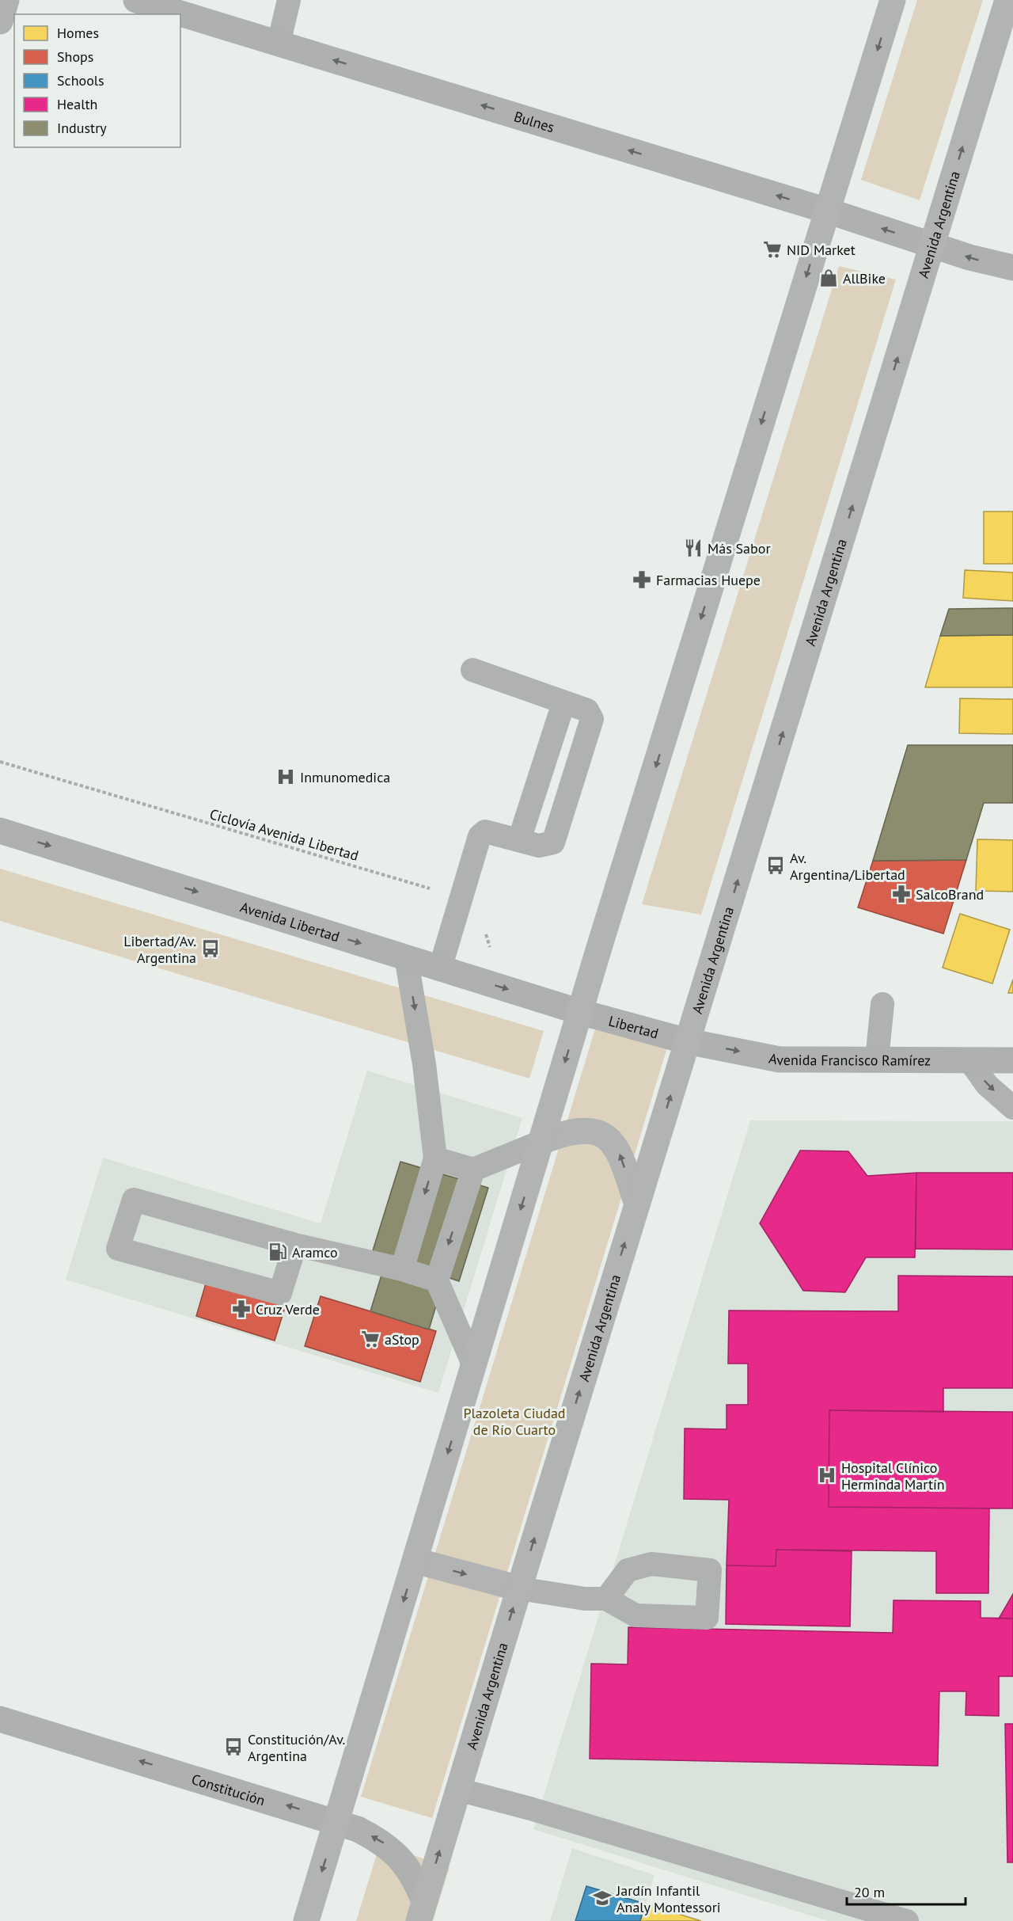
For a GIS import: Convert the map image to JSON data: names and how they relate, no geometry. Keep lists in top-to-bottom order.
{
  "streets": {
    "main road": [
      "Bulnes",
      "Avenida Argentina",
      "Avenida Libertad",
      "Libertad",
      "Avenida Francisco Ramírez",
      "Constitución"
    ],
    "path": ["Ciclovía Avenida Libertad"]
  },
  "crossings": [
    ["Bulnes", "Avenida Argentina"],
    ["Avenida Argentina", "Libertad"],
    ["Avenida Argentina", "Avenida Francisco Ramírez"],
    ["Avenida Argentina", "Constitución"],
    ["Ciclovía Avenida Libertad", "Avenida Libertad"],
    ["Avenida Libertad", "Libertad"],
    ["Libertad", "Avenida Francisco Ramírez"]
  ],
  "one_way": [
    "Bulnes",
    "Avenida Libertad",
    "Avenida Francisco Ramírez",
    "Constitución"
  ],
  "parks": ["Plazoleta Ciudad de Río Cuarto"],
  "places": {
    "supermarket": ["NID Market", "aStop"],
    "shop": ["AllBike"],
    "restaurant": ["Más Sabor"],
    "pharmacy": ["Farmacias Huepe", "SalcoBrand", "Cruz Verde"],
    "hospital": ["Inmunomedica", "Hospital Clínico Herminda Martín"],
    "bus stop": ["Av. Argentina/Libertad", "Libertad/Av. Argentina", "Constitución/Av. Argentina"],
    "fuel station": ["Aramco"],
    "school or university": ["Jardín Infantil Analy Montessori"]
  },
  "legend": [
    "Homes",
    "Shops",
    "Schools",
    "Health",
    "Industry"
  ],
  "scale_bar": "20 m"
}
